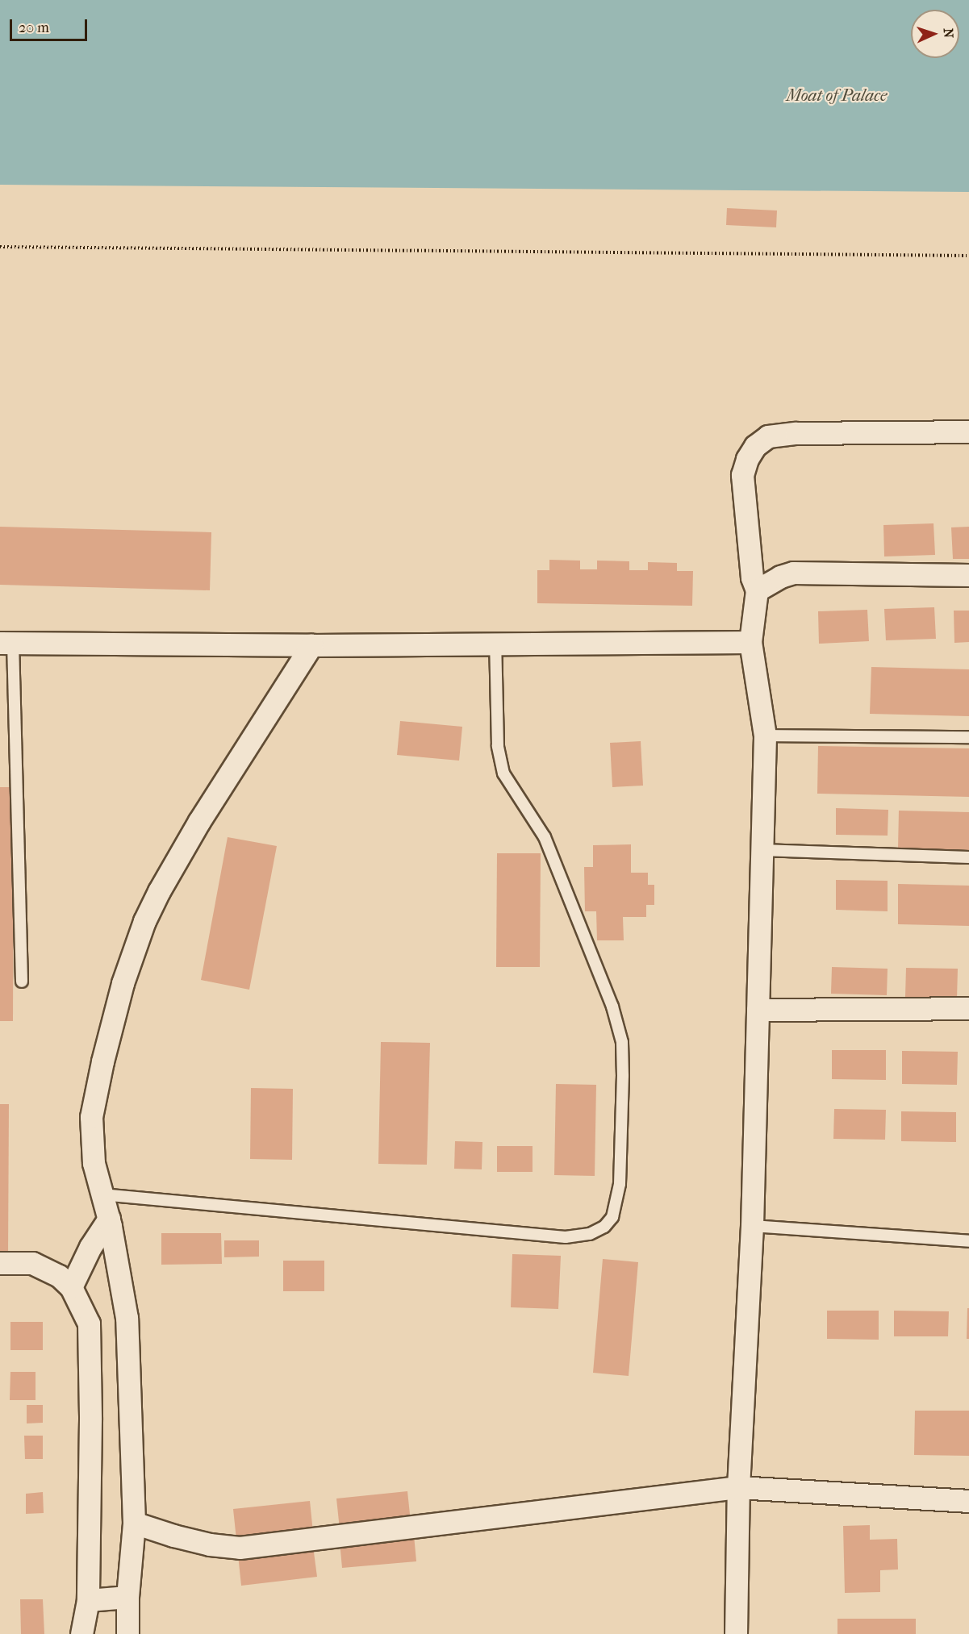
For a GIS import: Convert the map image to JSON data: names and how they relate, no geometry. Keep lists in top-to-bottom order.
{
  "water": ["Moat of Palace"],
  "scale_bar": "20 m",
  "north": "right"
}
